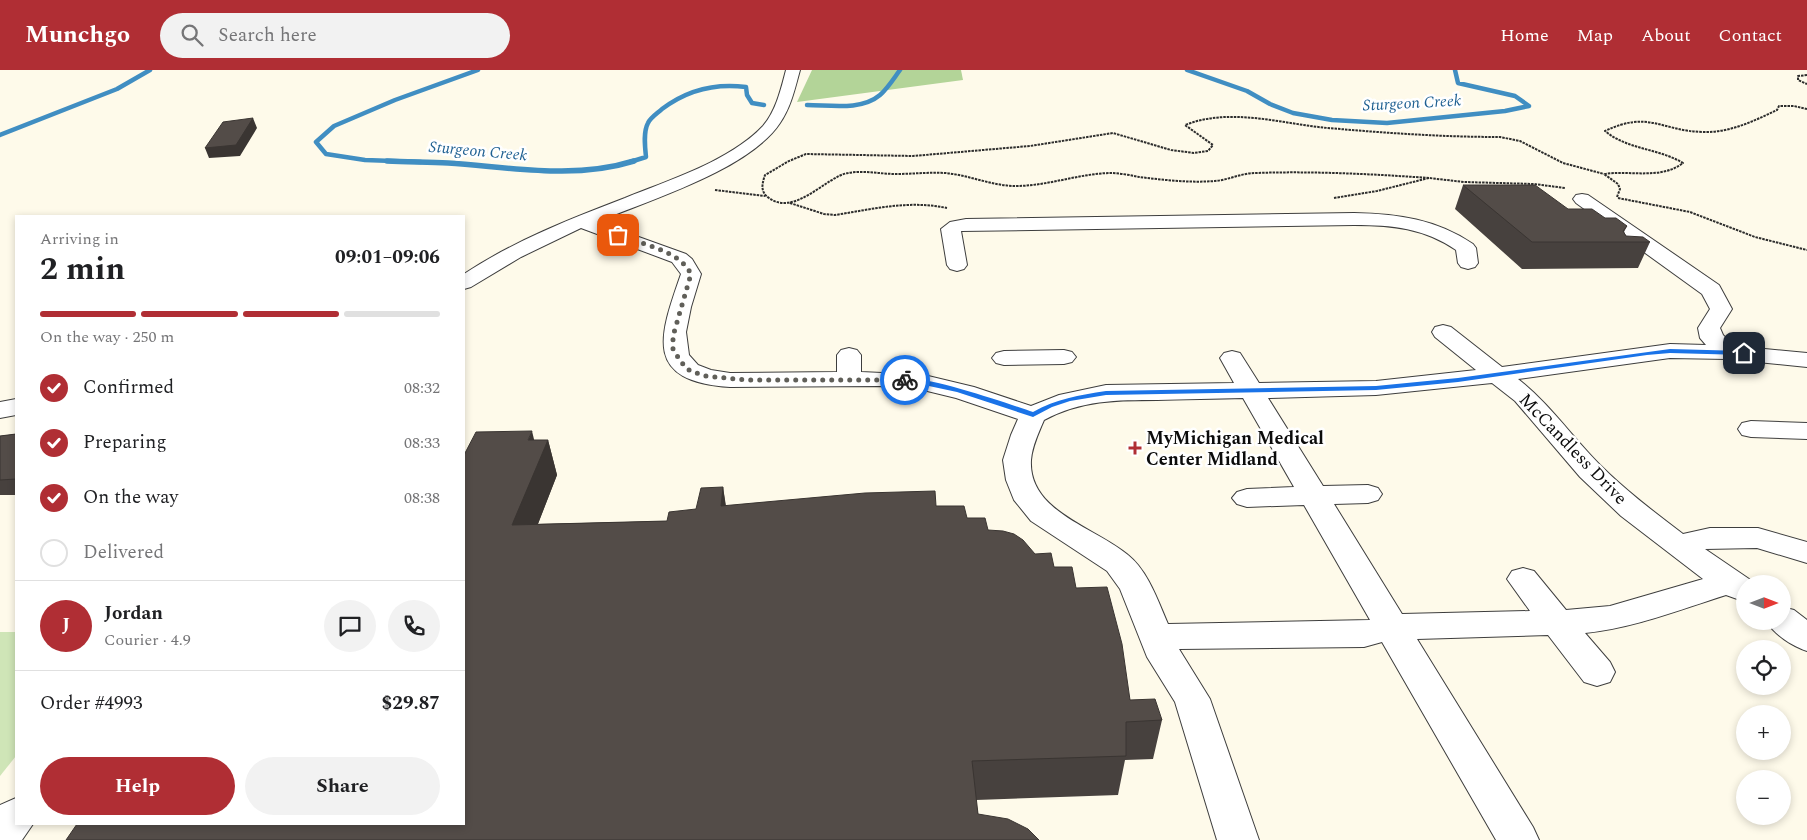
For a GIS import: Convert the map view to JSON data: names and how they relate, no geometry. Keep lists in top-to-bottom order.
{
  "streets": {
    "street": ["McCandless Drive"]
  },
  "water": ["Sturgeon Creek"],
  "places": {
    "health": ["MyMichigan Medical Center Midland"]
  },
  "north": "right",
  "page": {
    "header": "Munchgo",
    "search": "Search here",
    "nav": [
      "Home",
      "Map",
      "About",
      "Contact"
    ],
    "heading": ["2 min", "Arriving in", "09:01–09:06"],
    "panel": [
      "Jordan",
      "Courier · 4.9",
      "Order #4993",
      "$29.87"
    ],
    "bar": "On the way · 250 m",
    "list": [
      ["Confirmed", "08:32"],
      ["Preparing", "08:33"],
      ["On the way", "08:38"],
      "Delivered"
    ],
    "map_buttons": ["+", "−"],
    "round": "J",
    "buttons": ["Help", "Share"]
  }
}
